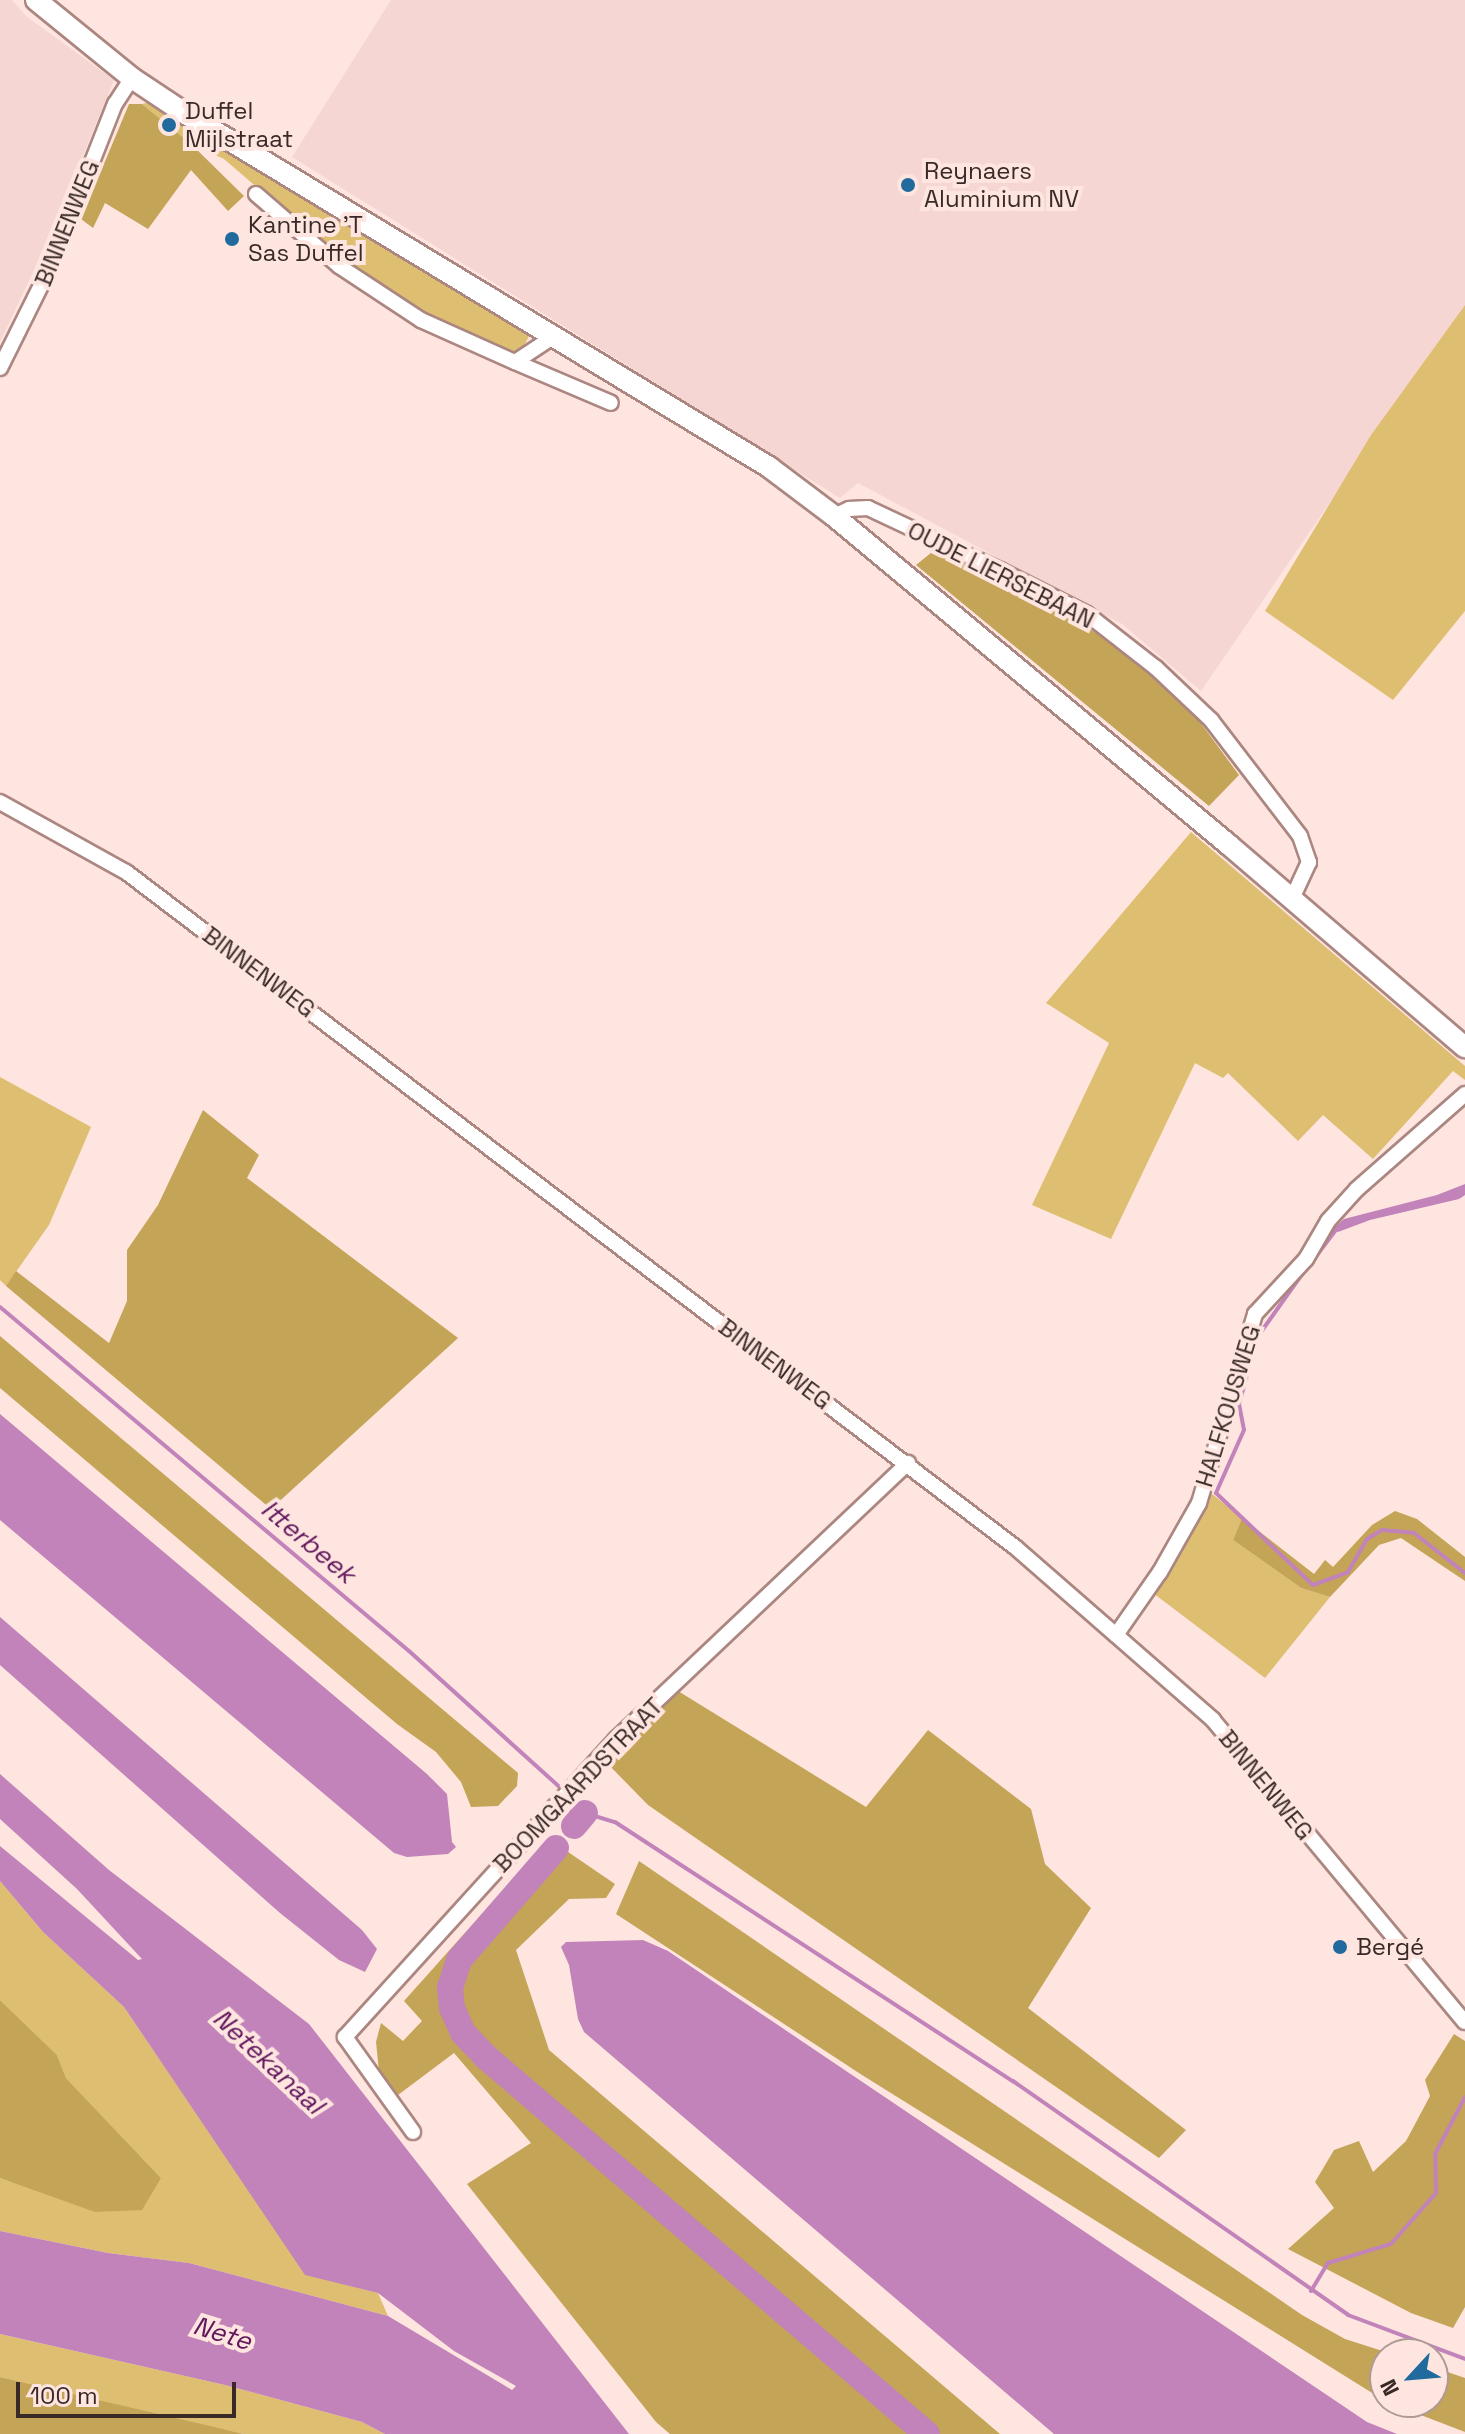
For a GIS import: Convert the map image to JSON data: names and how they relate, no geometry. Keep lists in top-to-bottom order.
{
  "streets": {
    "main road": ["OUDE LIERSEBAAN"],
    "street": ["BINNENWEG", "HALFKOUSWEG", "BOOMGAARDSTRAAT"]
  },
  "crossings": [
    ["BINNENWEG", "OUDE LIERSEBAAN"],
    ["BINNENWEG", "HALFKOUSWEG"],
    ["BINNENWEG", "BOOMGAARDSTRAAT"]
  ],
  "water": ["Itterbeek", "Netekanaal", "Nete"],
  "places": [
    "Duffel Mijlstraat",
    "Reynaers Aluminium NV",
    "Kantine 'T Sas Duffel",
    "Bergé"
  ],
  "scale_bar": "100 m",
  "north": "bottom left"
}
